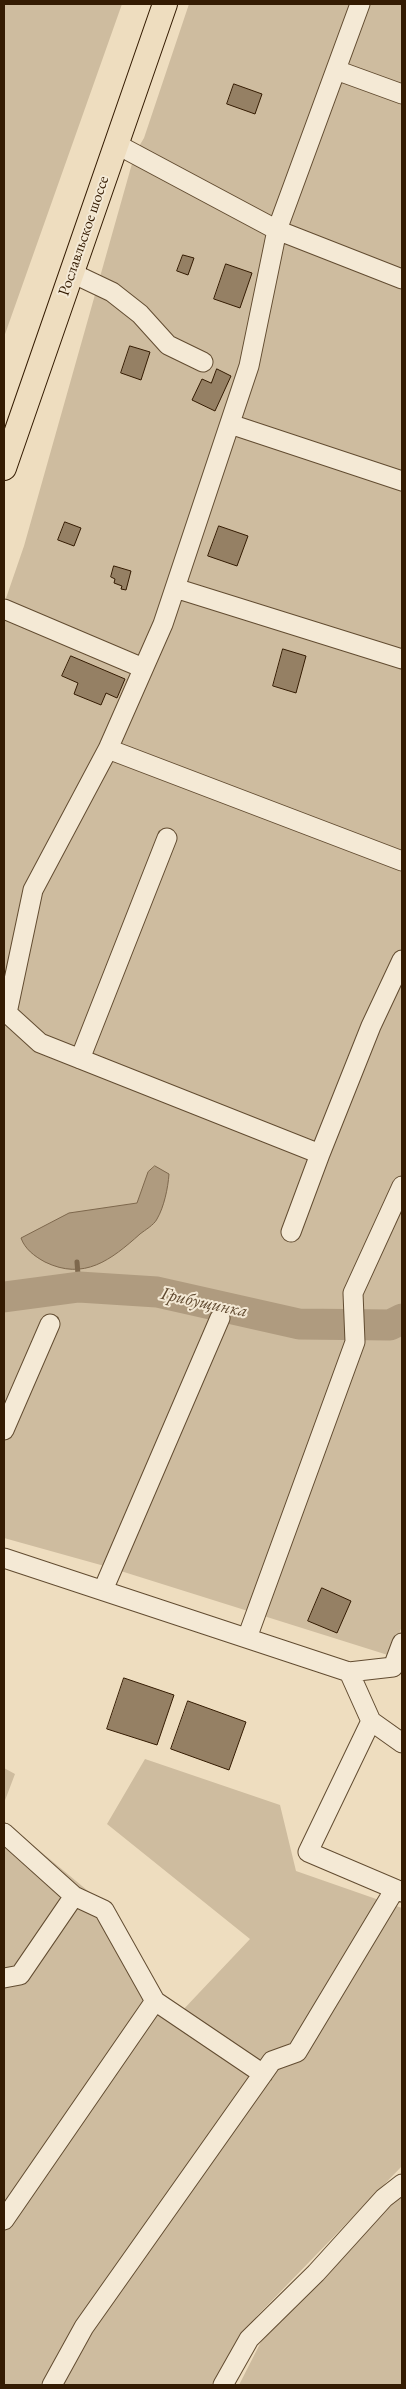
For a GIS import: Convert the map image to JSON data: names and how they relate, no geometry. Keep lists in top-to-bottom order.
{
  "streets": {
    "main road": ["Рославльское шоссе"]
  },
  "water": ["Грибущинка"]
}
